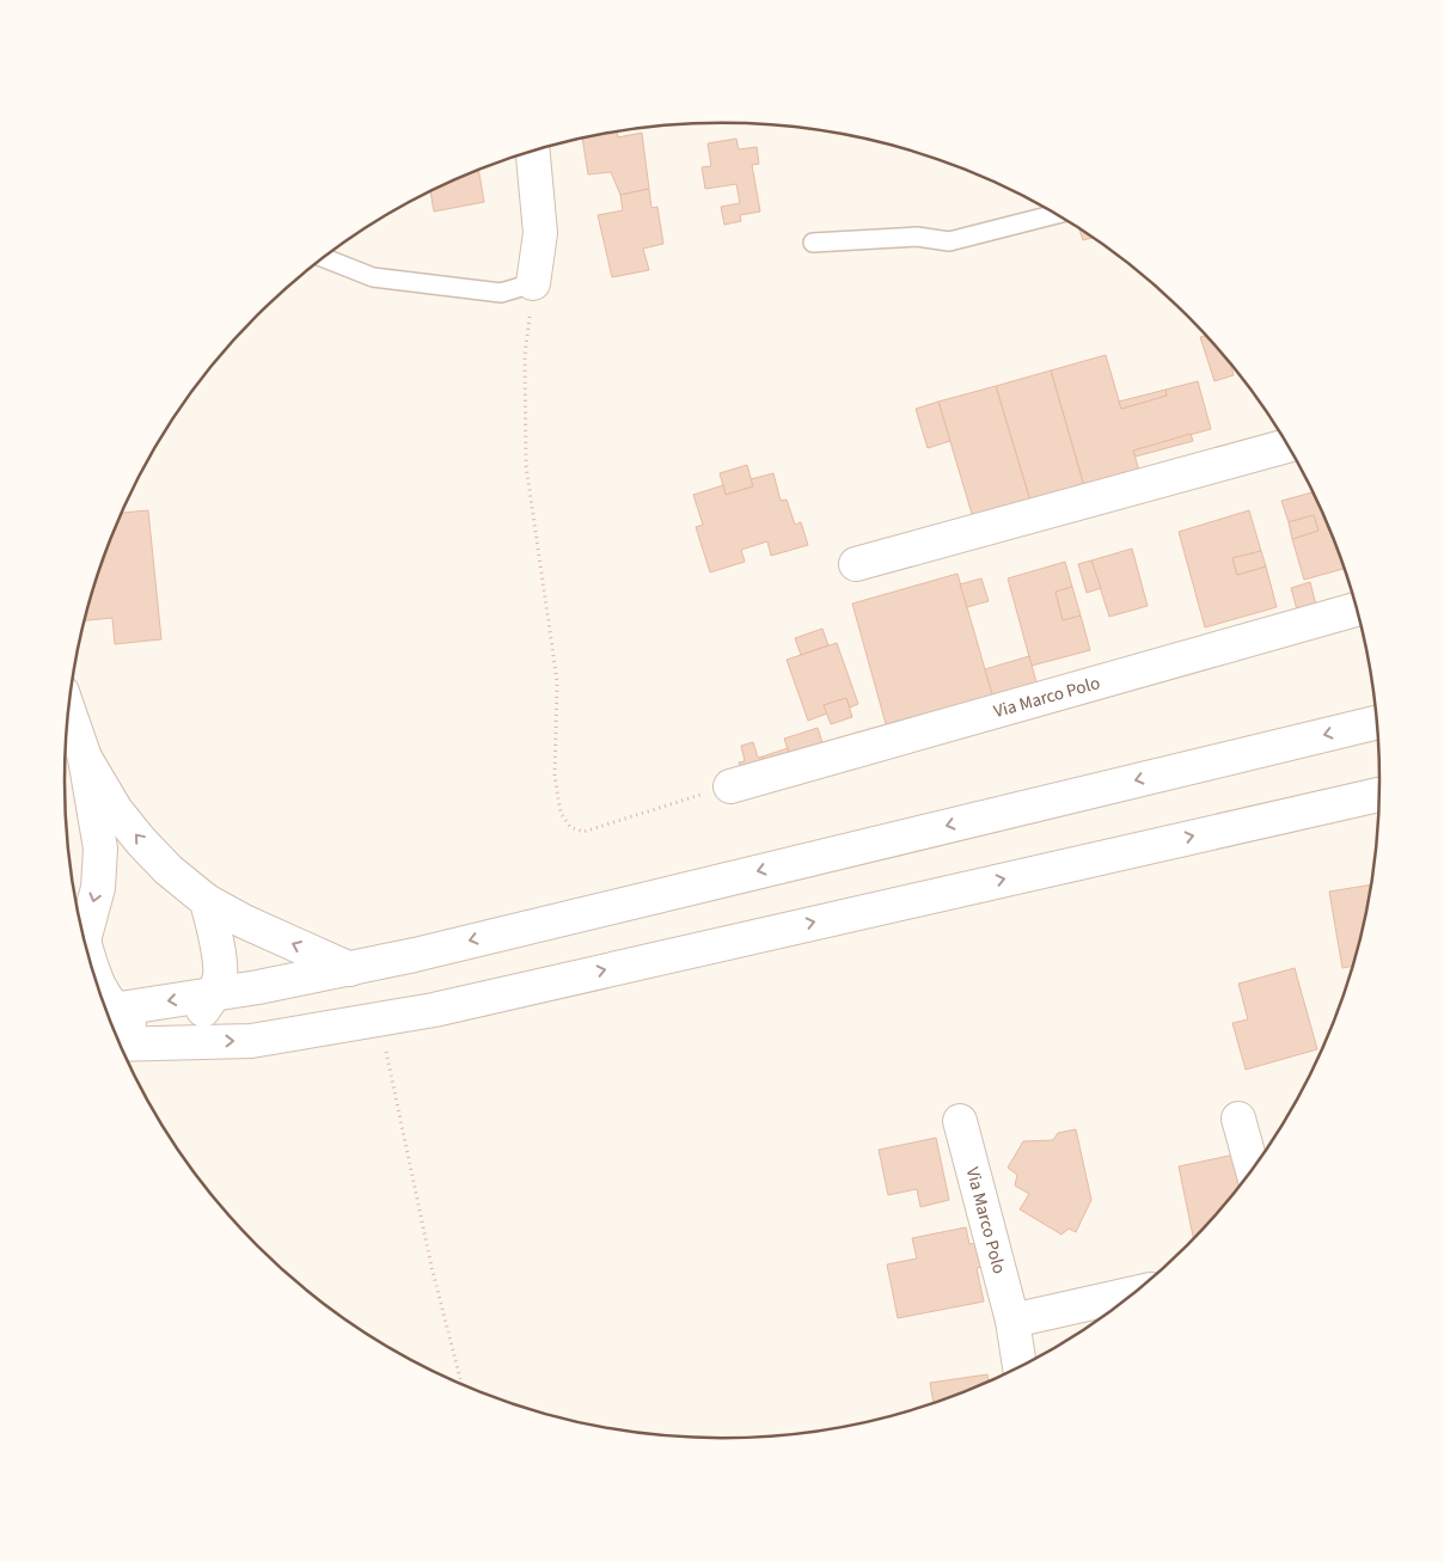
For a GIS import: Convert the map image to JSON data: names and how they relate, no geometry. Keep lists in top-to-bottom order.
{
  "streets": {
    "street": ["Via Marco Polo"]
  }
}
